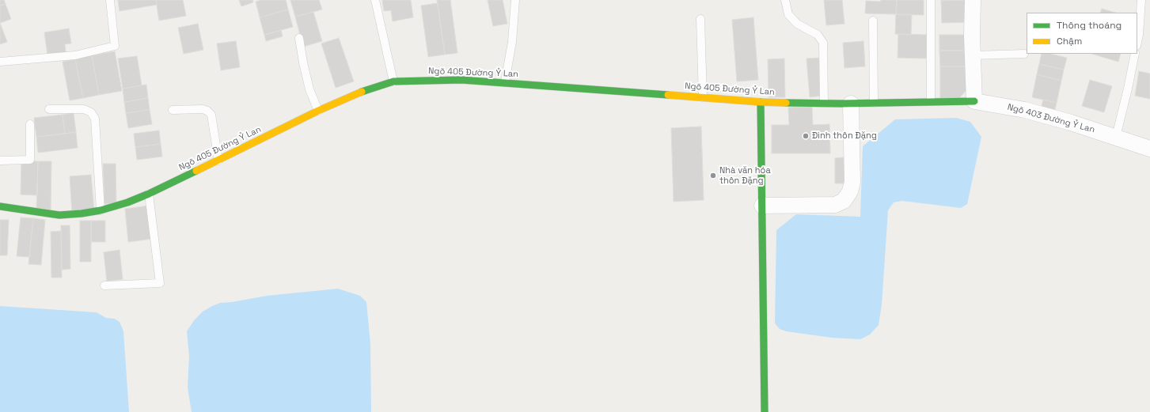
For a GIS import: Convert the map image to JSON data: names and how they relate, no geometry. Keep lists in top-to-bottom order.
{
  "streets": {
    "street": ["Ngõ 405 Đường Ỷ Lan", "Ngõ 403 Đường Ỷ Lan"]
  },
  "crossings": [
    ["Ngõ 405 Đường Ỷ Lan", "Ngõ 403 Đường Ỷ Lan"]
  ],
  "places": ["Đình thôn Đặng", "Nhà văn hóa thôn Đặng"],
  "legend": ["Thông thoáng", "Chậm"]
}
